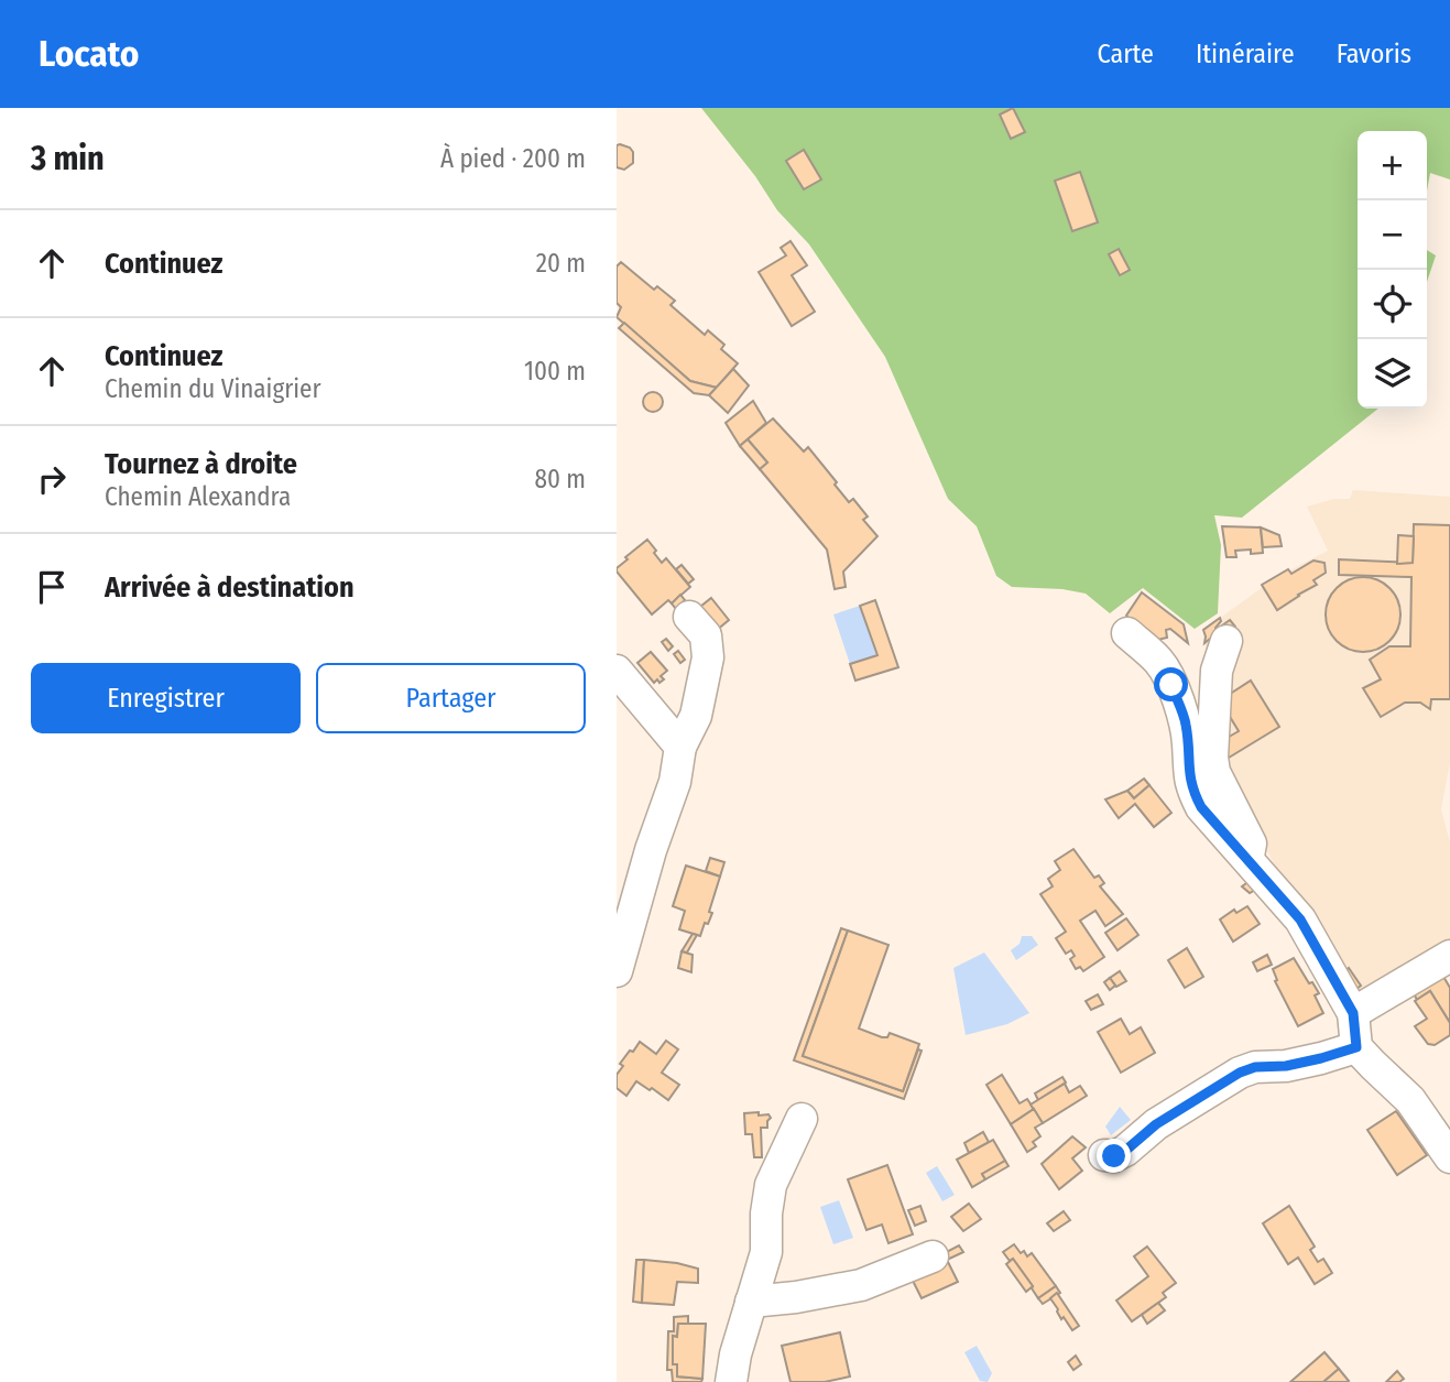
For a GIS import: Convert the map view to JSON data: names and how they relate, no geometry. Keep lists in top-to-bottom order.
{
  "page": {
    "header": "Locato",
    "nav": ["Carte", "Itinéraire", "Favoris"],
    "heading": ["3 min", "À pied · 200 m"],
    "map_buttons": ["+", "−"],
    "list": [
      ["Continuez", "20 m"],
      ["Continuez", "Chemin du Vinaigrier", "100 m"],
      ["Tournez à droite", "Chemin Alexandra", "80 m"],
      "Arrivée à destination"
    ],
    "buttons": ["Enregistrer", "Partager"]
  }
}
